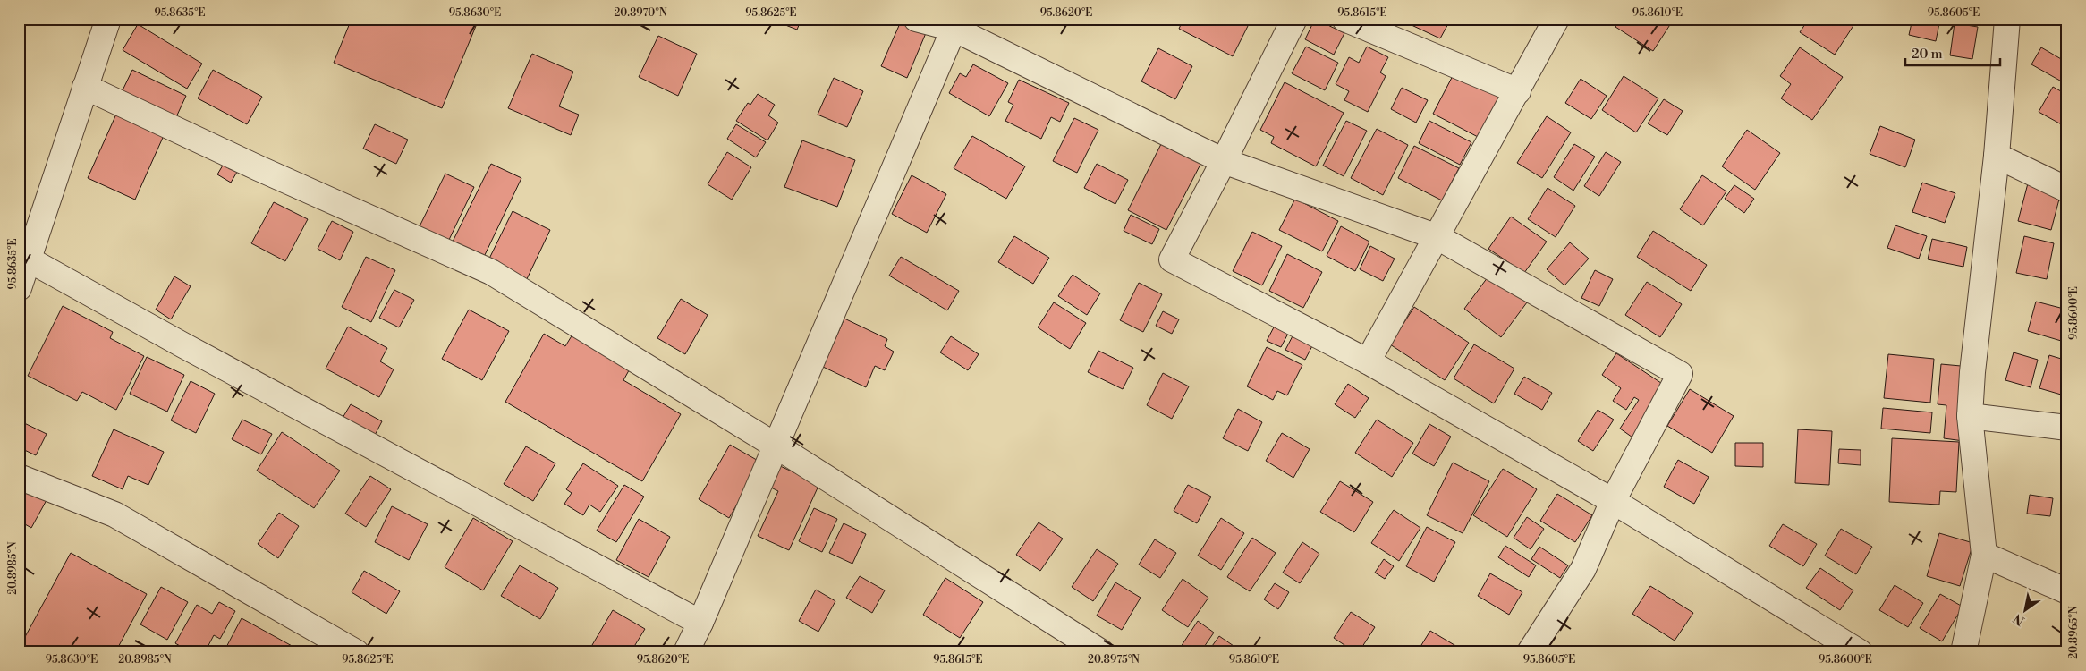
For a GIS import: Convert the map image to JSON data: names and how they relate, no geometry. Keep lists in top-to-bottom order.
{
  "scale_bar": "20 m",
  "north": "bottom left",
  "coordinates": [
    "95.8635°E",
    "95.8630°E",
    "20.8970°N",
    "95.8625°E",
    "95.8620°E",
    "95.8615°E",
    "95.8610°E",
    "95.8605°E",
    "95.8600°E",
    "20.8985°N",
    "20.8965°N",
    "20.8975°N"
  ]
}
